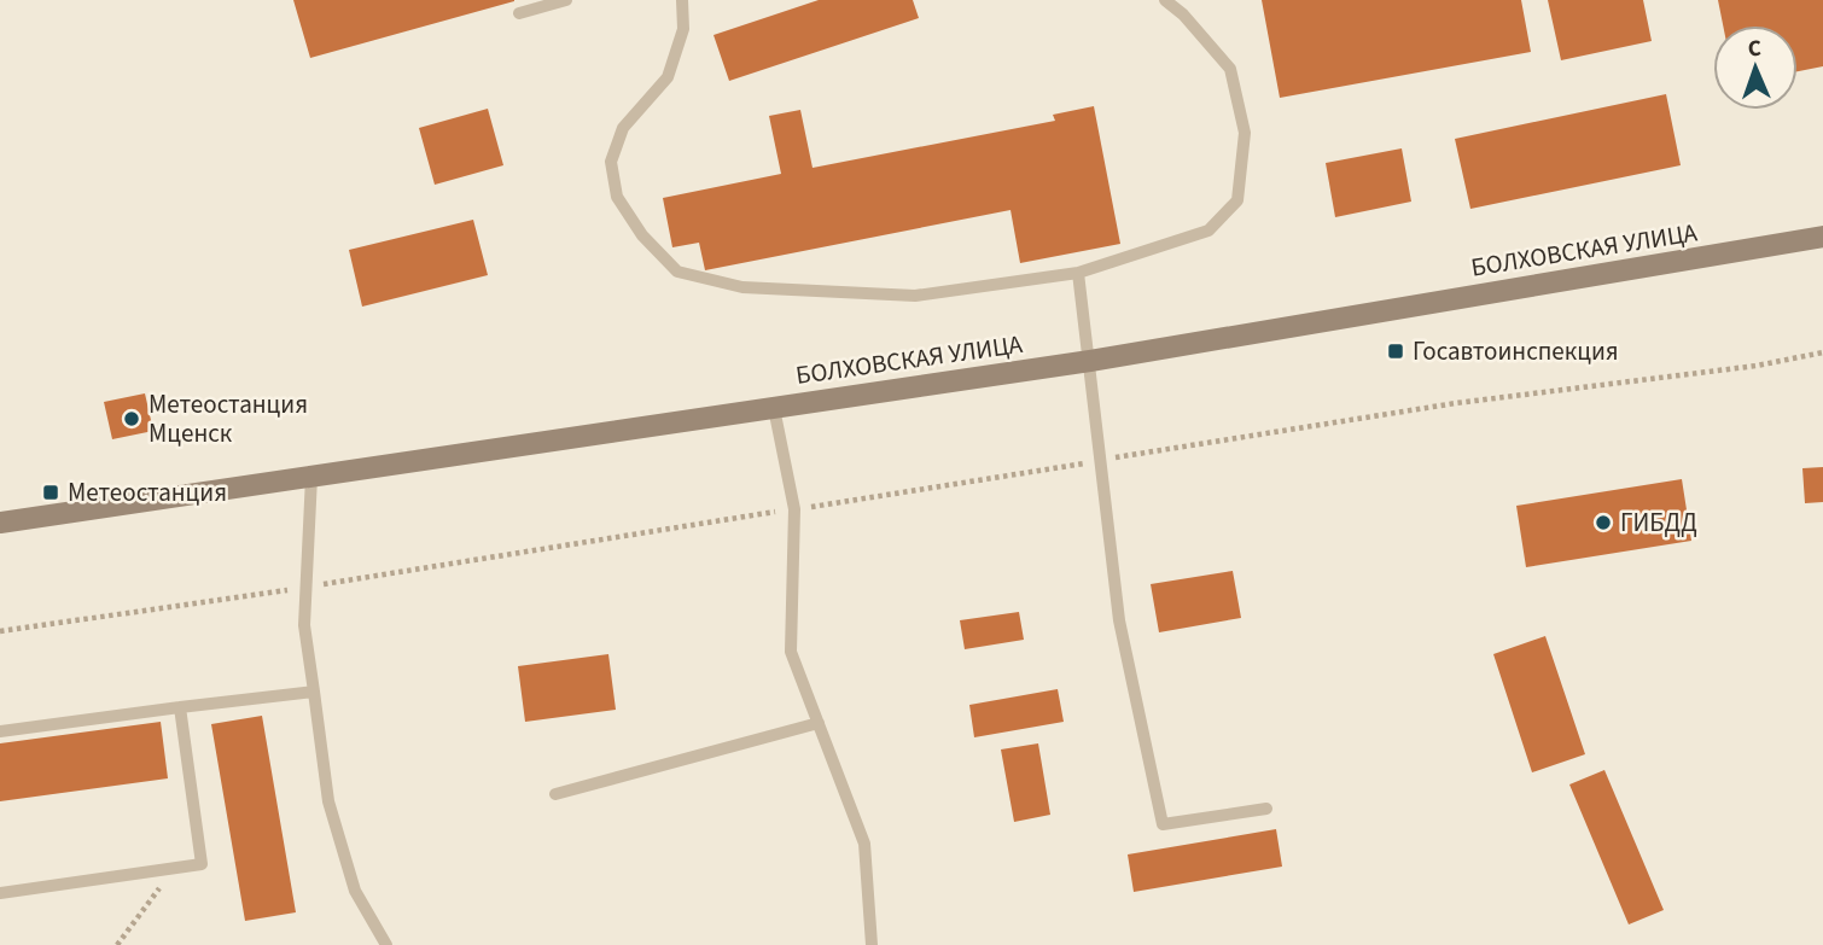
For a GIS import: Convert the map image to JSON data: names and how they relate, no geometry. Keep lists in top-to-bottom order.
{
  "streets": {
    "main road": ["БОЛХОВСКАЯ УЛИЦА"]
  },
  "places": {
    "transit": ["Госавтоинспекция", "Метеостанция"],
    "other": ["Метеостанция Мценск", "ГИБДД"]
  },
  "north": "top"
}
